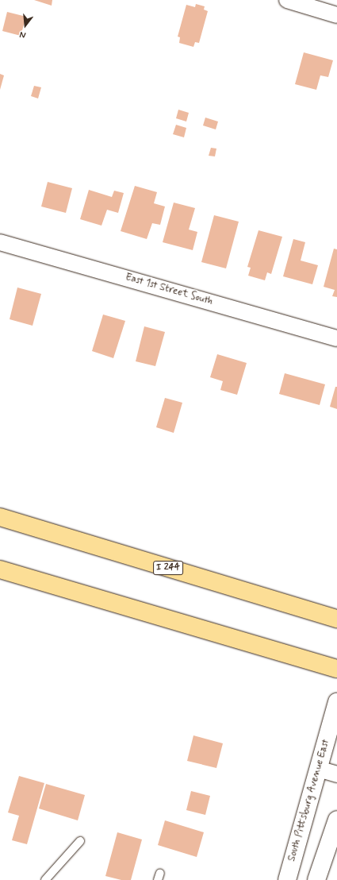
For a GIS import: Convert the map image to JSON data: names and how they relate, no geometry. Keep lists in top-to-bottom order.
{
  "streets": {
    "highway": ["I 244"],
    "street": ["East 1st Street South", "South Pittsburg Avenue East"]
  },
  "north": "bottom"
}
